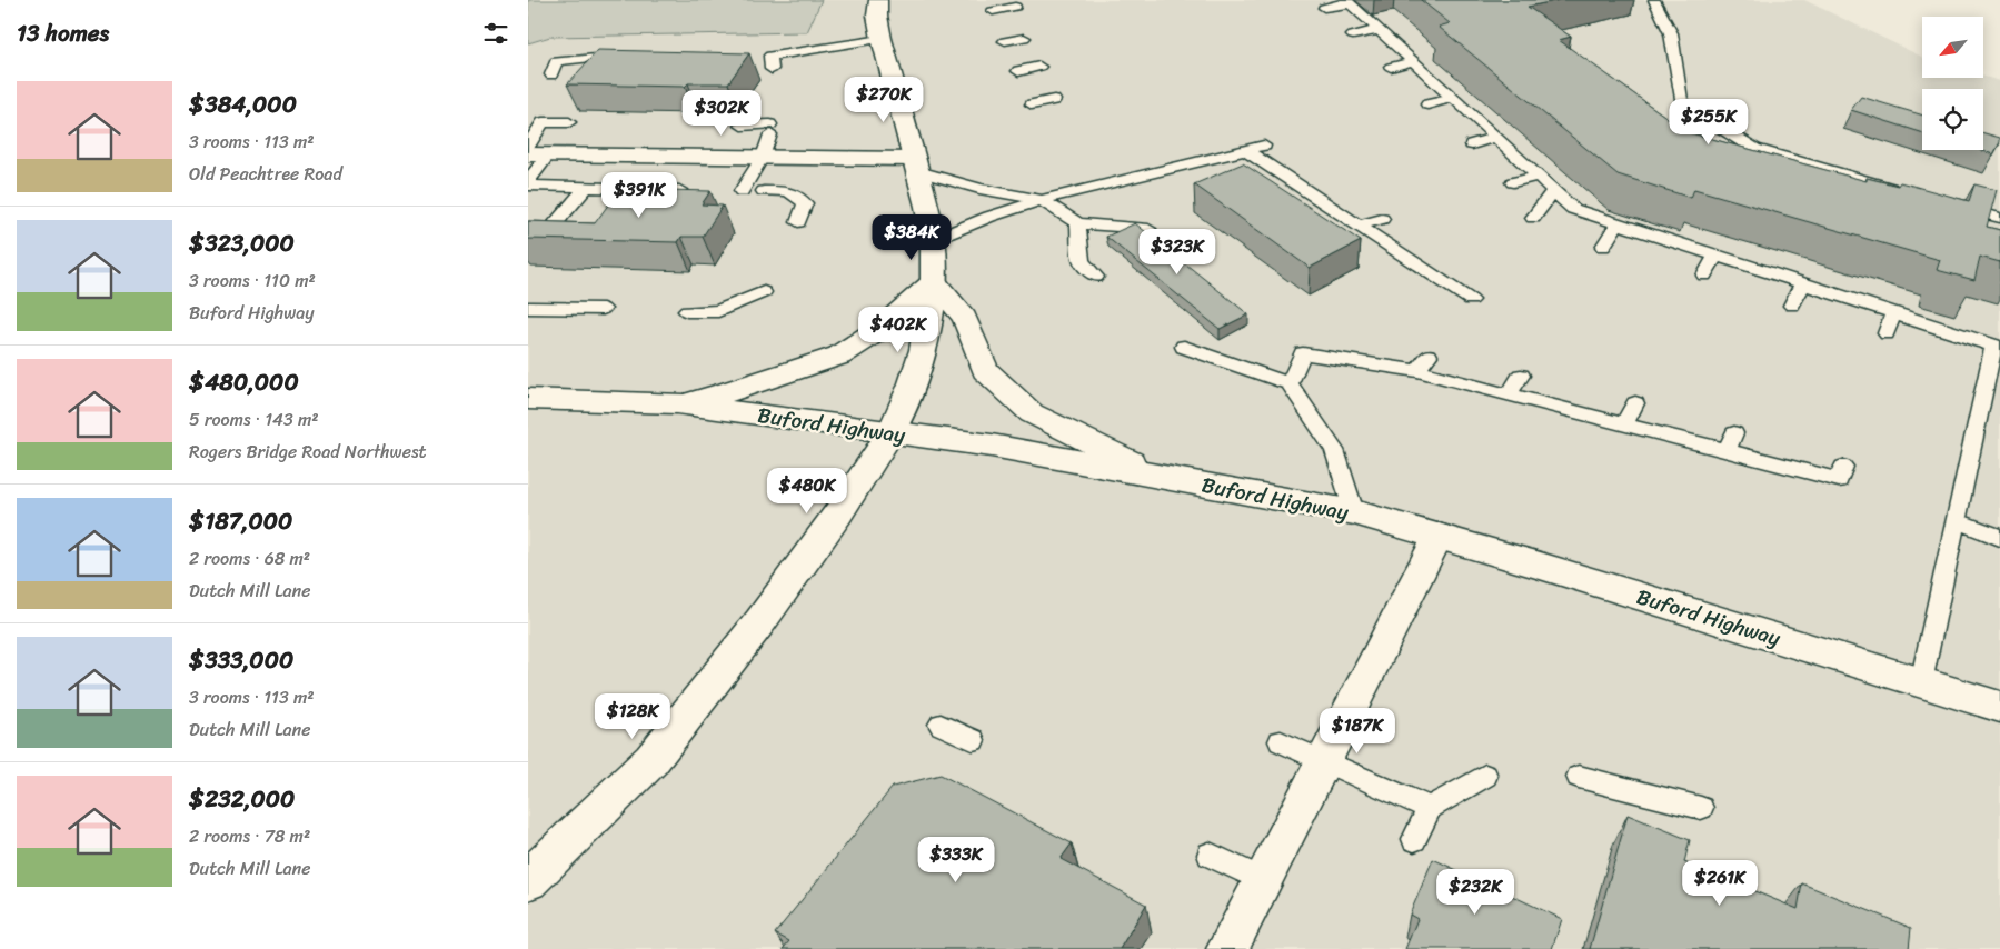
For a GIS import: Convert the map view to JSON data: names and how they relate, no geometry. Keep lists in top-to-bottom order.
{
  "streets": {
    "main road": ["Buford Highway"]
  },
  "north": "bottom left",
  "page": {
    "heading": "13 homes",
    "list": [
      {
        "name": "$384,000",
        "note": "3 rooms · 113 m² · Old Peachtree Road"
      },
      {
        "name": "$323,000",
        "note": "3 rooms · 110 m² · Buford Highway"
      },
      {
        "name": "$480,000",
        "note": "5 rooms · 143 m² · Rogers Bridge Road Northwest"
      },
      {
        "name": "$187,000",
        "note": "2 rooms · 68 m² · Dutch Mill Lane"
      },
      {
        "name": "$333,000",
        "note": "3 rooms · 113 m² · Dutch Mill Lane"
      },
      {
        "name": "$232,000",
        "note": "2 rooms · 78 m² · Dutch Mill Lane"
      }
    ],
    "price": [
      "$270K",
      "$302K",
      "$255K",
      "$391K",
      "$384K",
      "$323K",
      "$402K",
      "$480K",
      "$128K",
      "$187K",
      "$333K",
      "$261K",
      "$232K"
    ]
  }
}
